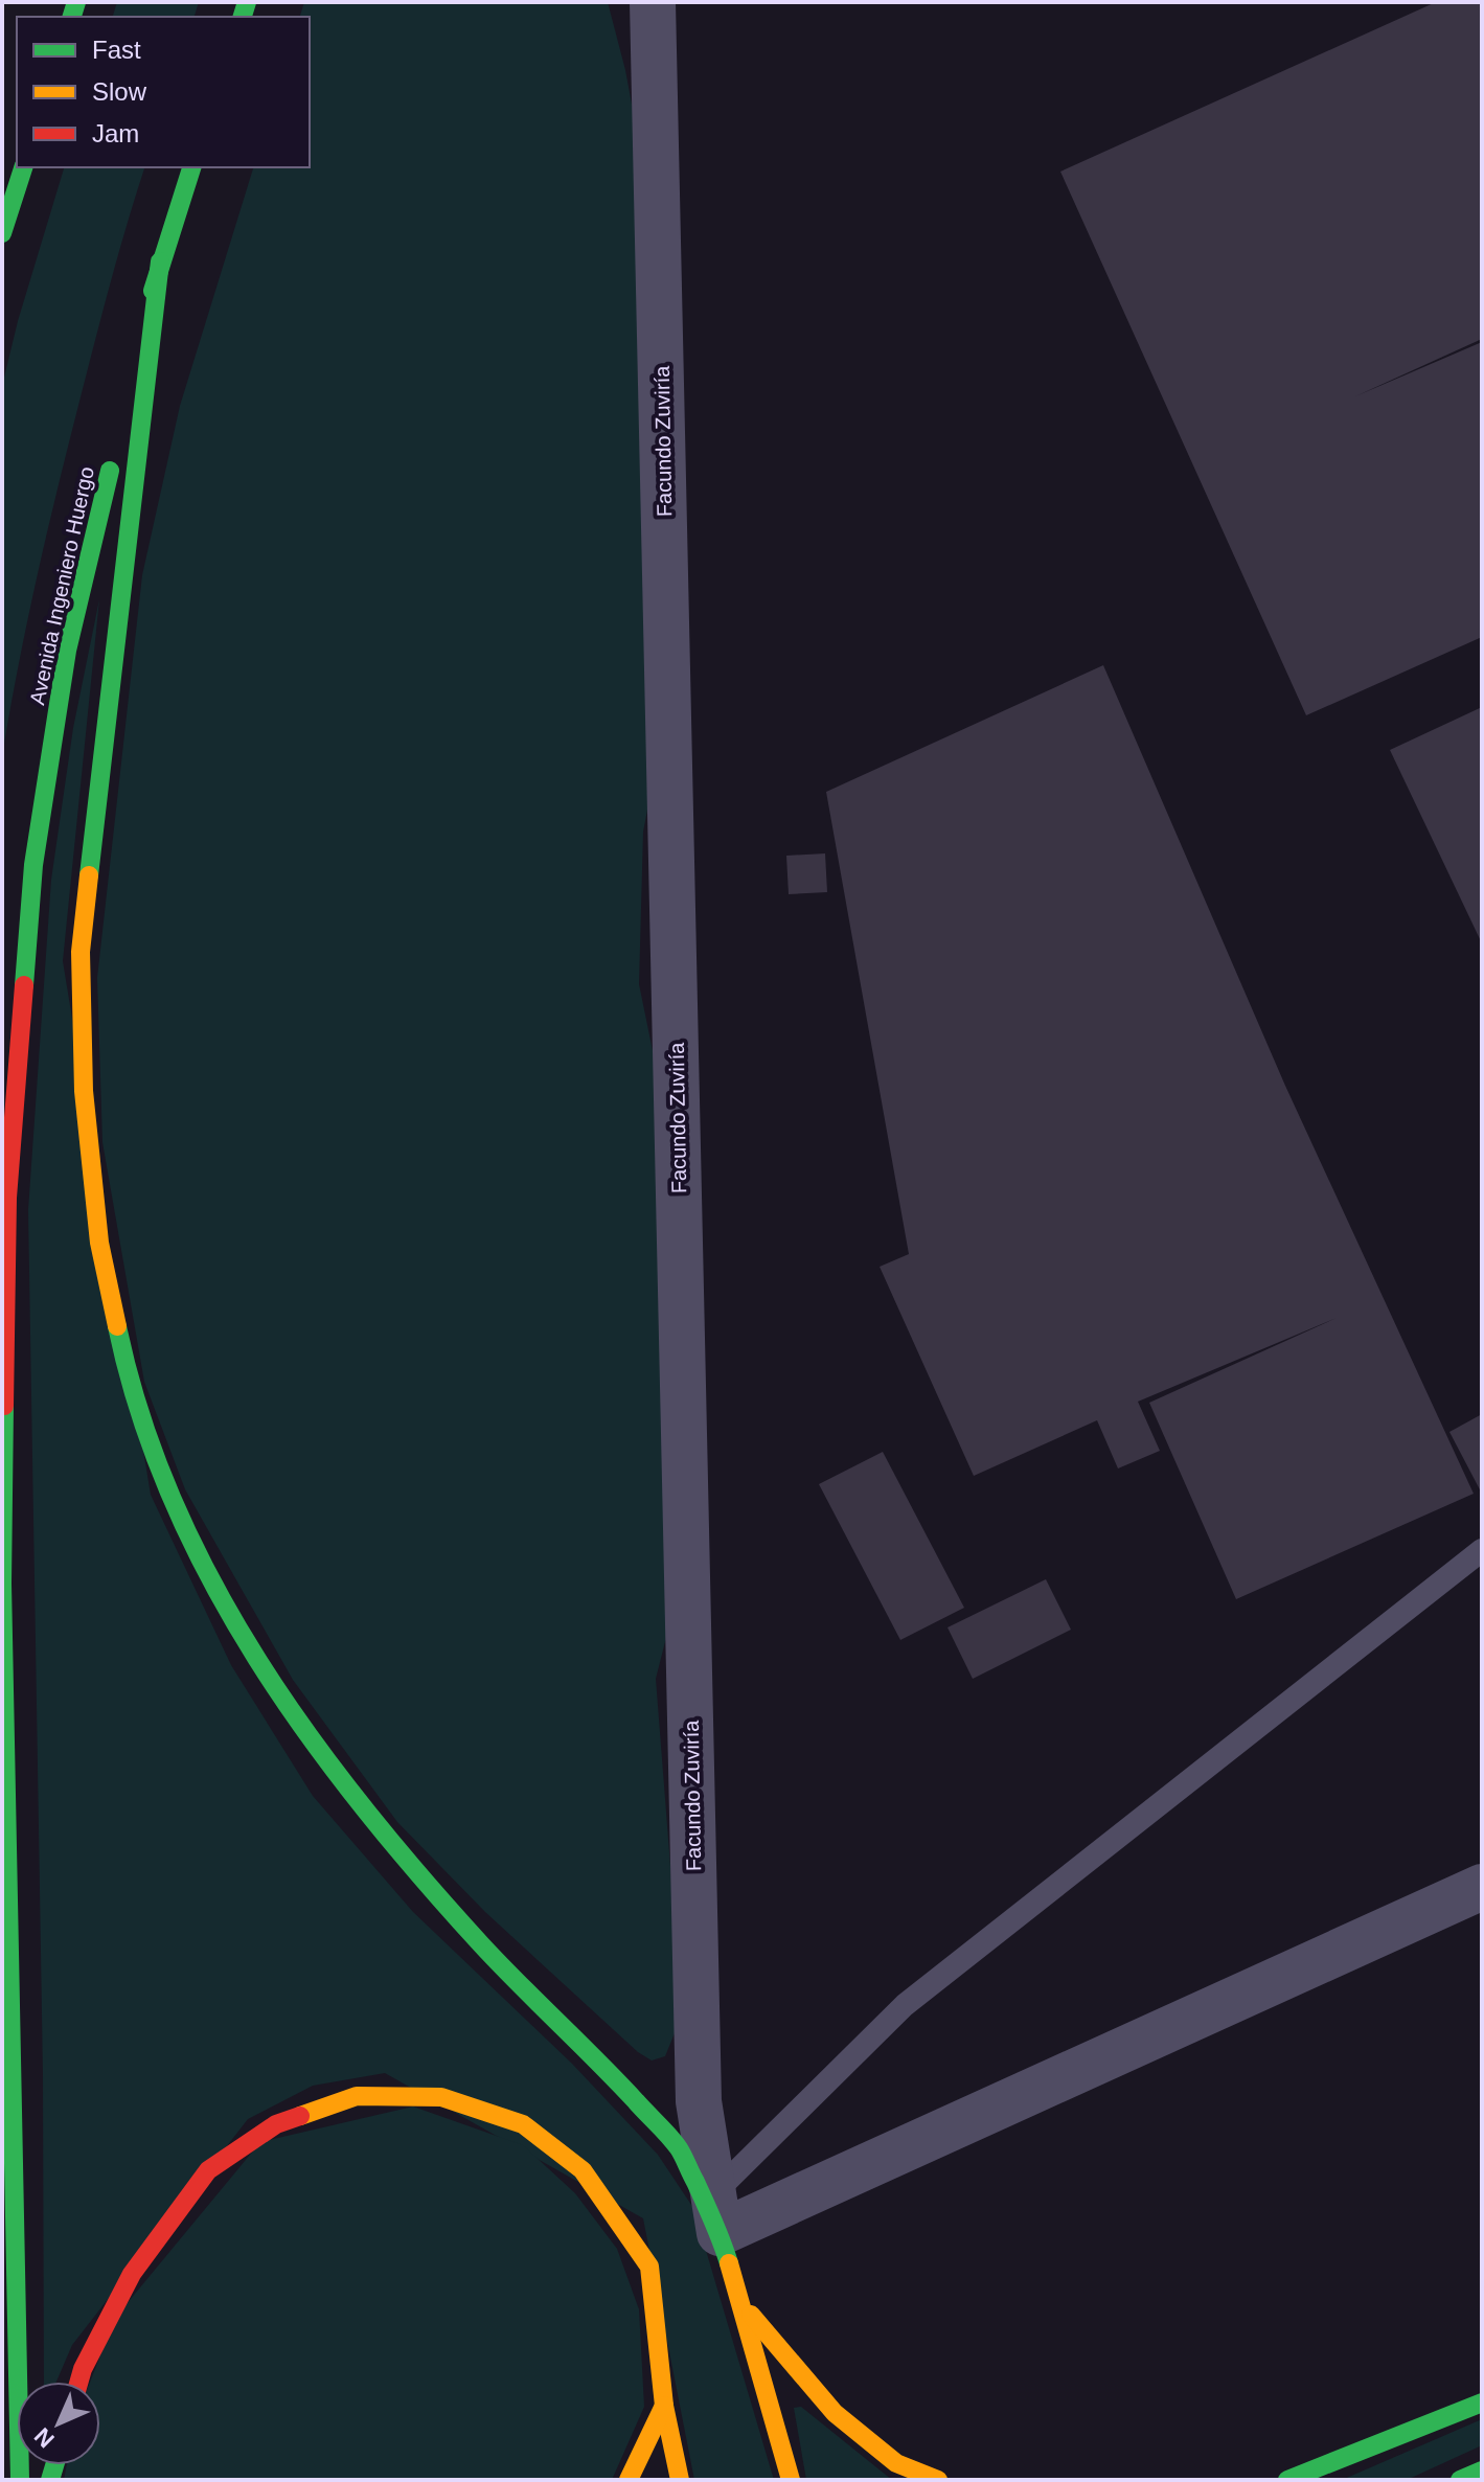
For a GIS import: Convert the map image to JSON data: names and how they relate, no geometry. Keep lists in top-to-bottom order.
{
  "streets": {
    "main road": ["Avenida Ingeniero Huergo"],
    "street": ["Facundo Zuviría"]
  },
  "legend": ["Fast", "Slow", "Jam"],
  "north": "bottom left"
}
